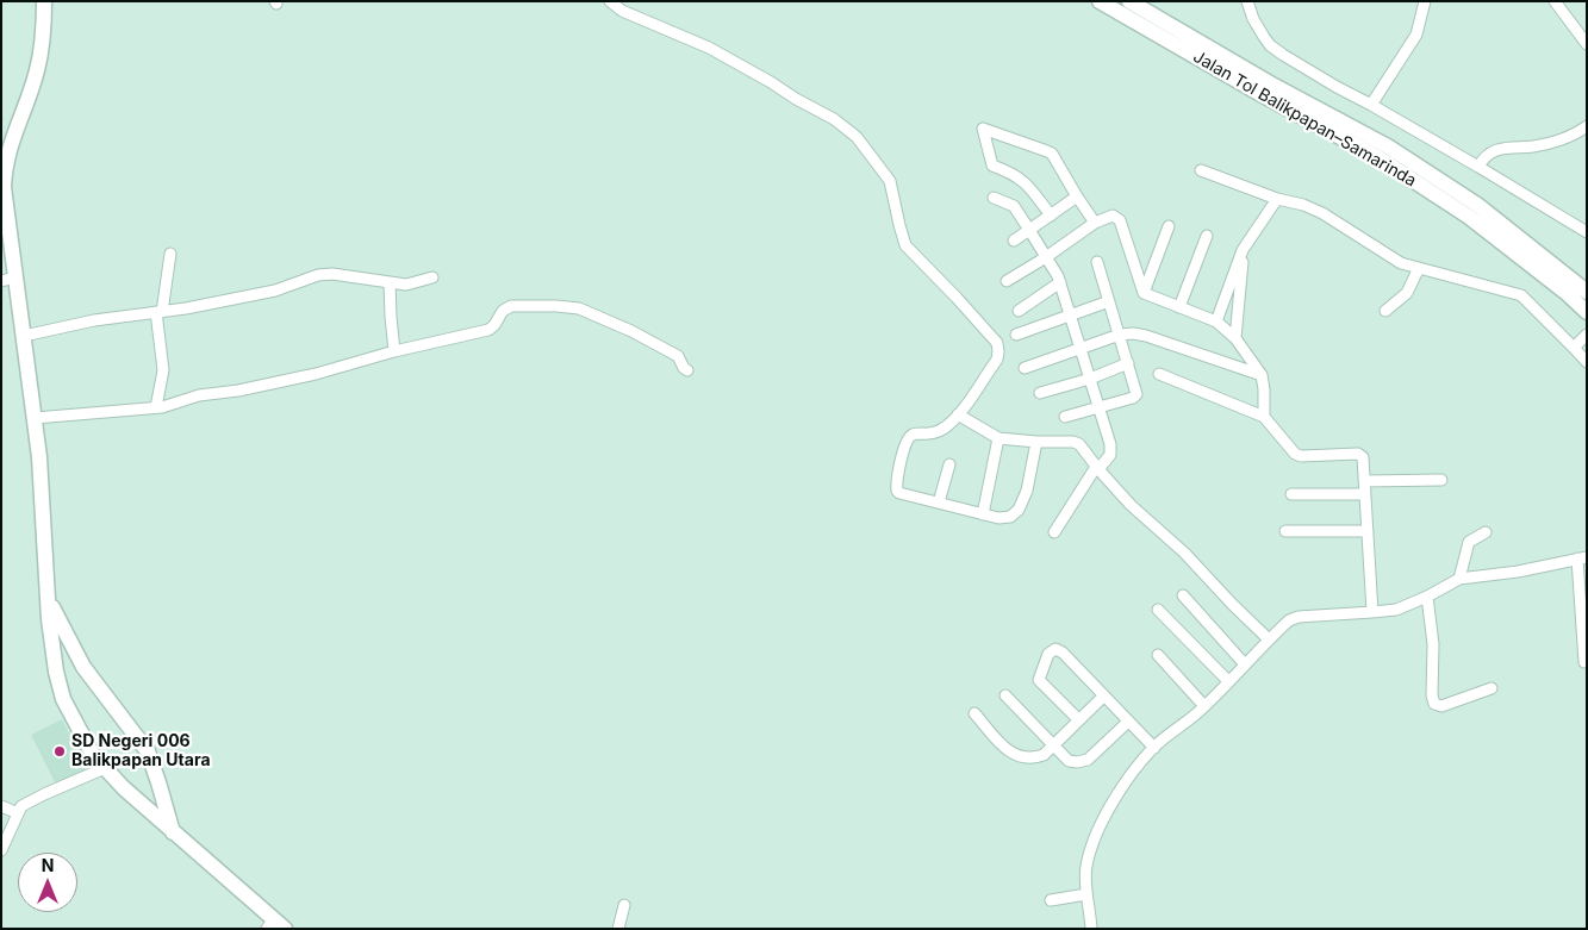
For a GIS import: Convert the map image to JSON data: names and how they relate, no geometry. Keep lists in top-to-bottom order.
{
  "streets": {
    "highway": ["Jalan Tol Balikpapan–Samarinda"]
  },
  "places": ["SD Negeri 006 Balikpapan Utara"],
  "north": "top"
}
